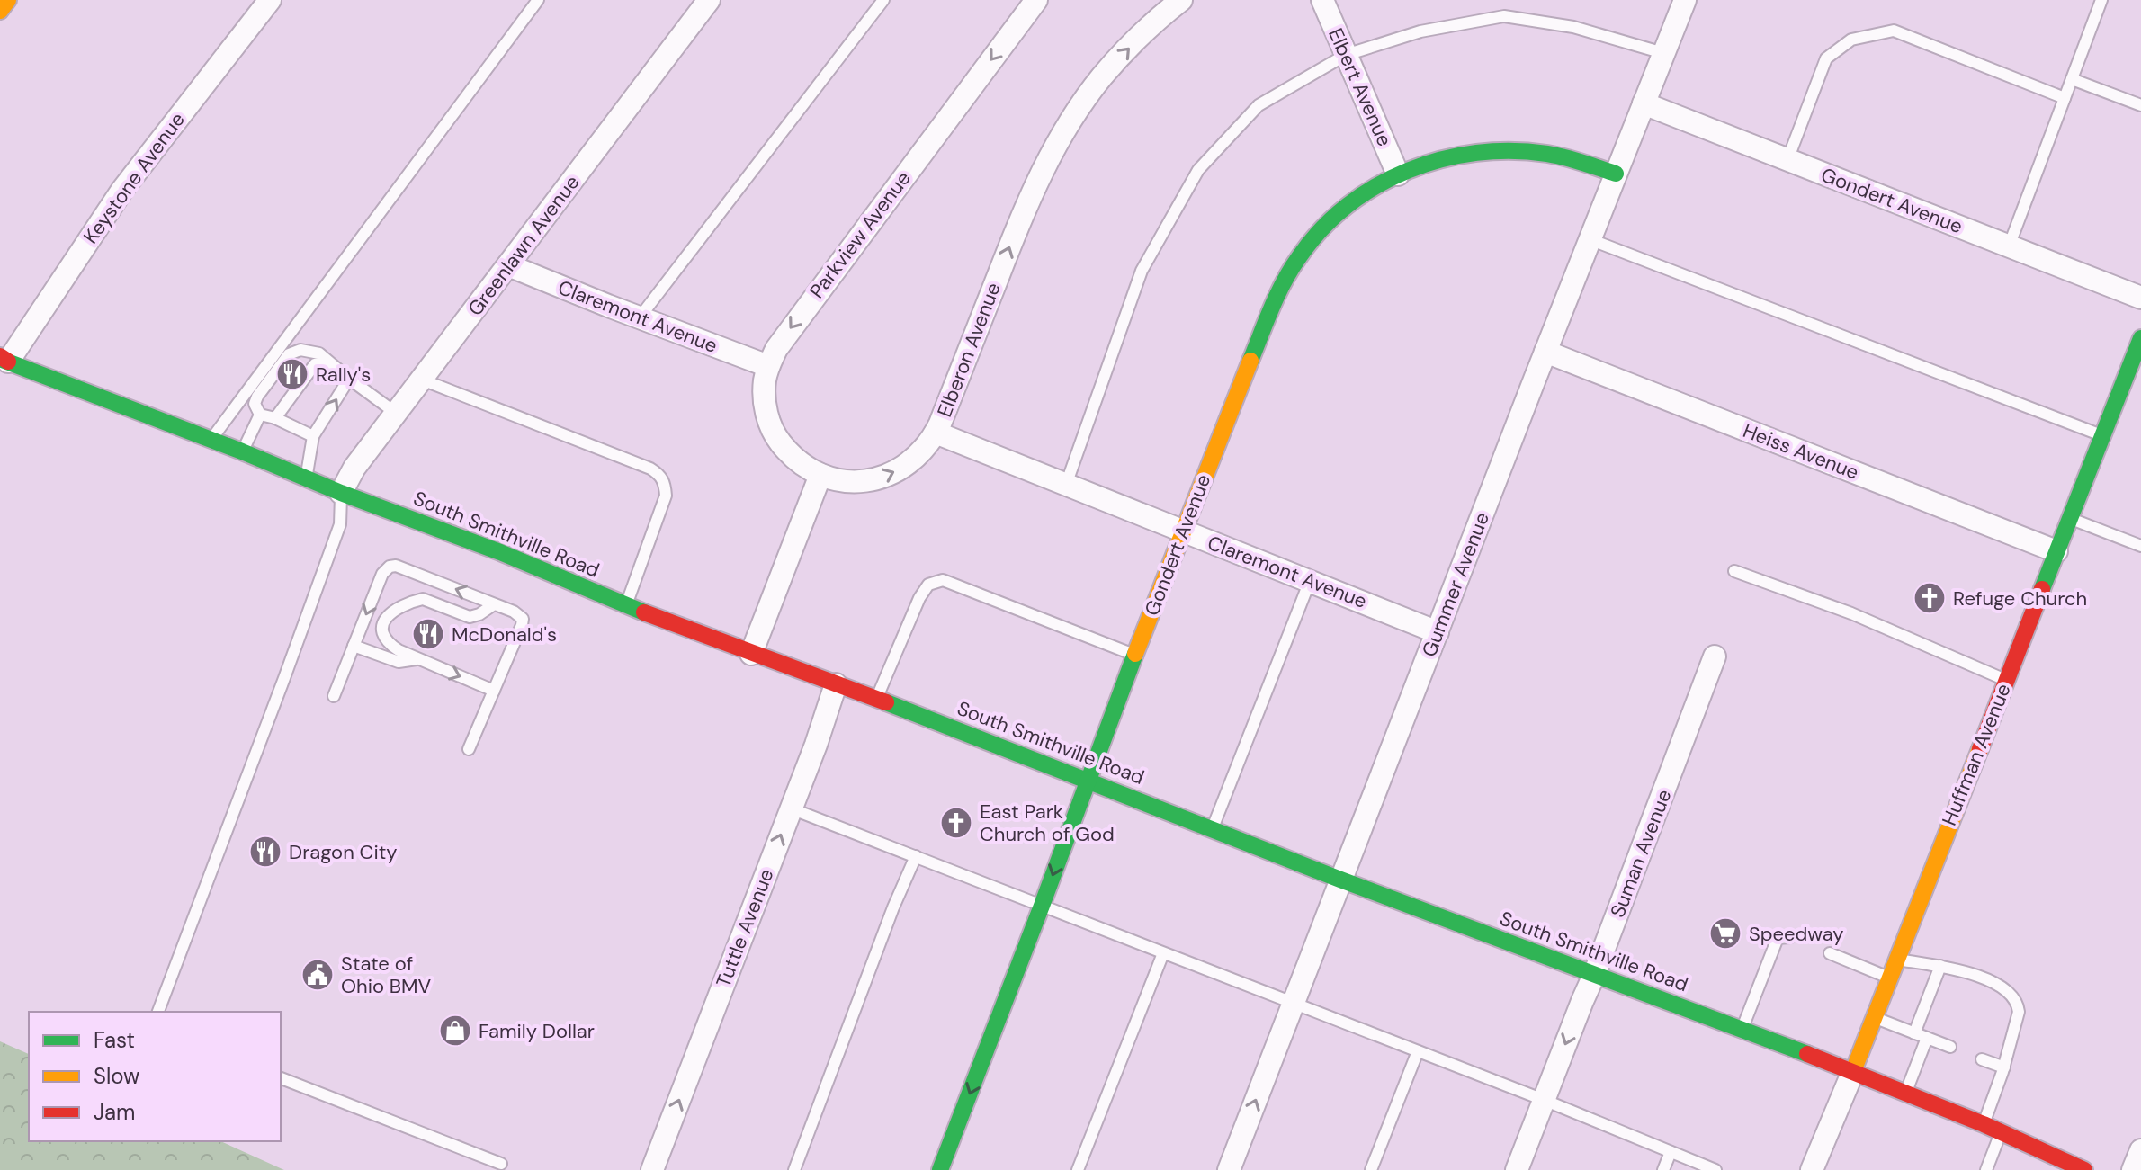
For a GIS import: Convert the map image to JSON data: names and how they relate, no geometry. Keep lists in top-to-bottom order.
{
  "streets": {
    "main road": ["Gondert Avenue", "South Smithville Road", "Huffman Avenue"],
    "street": [
      "Elbert Avenue",
      "Keystone Avenue",
      "Parkview Avenue",
      "Greenlawn Avenue",
      "Claremont Avenue",
      "Elberon Avenue",
      "Heiss Avenue",
      "Gummer Avenue",
      "Suman Avenue",
      "Tuttle Avenue"
    ]
  },
  "crossings": [
    ["Elbert Avenue", "Gondert Avenue"],
    ["Keystone Avenue", "South Smithville Road"],
    ["Gondert Avenue", "Claremont Avenue"],
    ["Gondert Avenue", "South Smithville Road"],
    ["Gondert Avenue", "Gummer Avenue"],
    ["Parkview Avenue", "Claremont Avenue"],
    ["Parkview Avenue", "Elberon Avenue"],
    ["Greenlawn Avenue", "Claremont Avenue"],
    ["Greenlawn Avenue", "South Smithville Road"],
    ["Claremont Avenue", "Elberon Avenue"],
    ["Claremont Avenue", "Gummer Avenue"],
    ["Heiss Avenue", "Gummer Avenue"],
    ["Heiss Avenue", "Huffman Avenue"],
    ["South Smithville Road", "Gummer Avenue"],
    ["South Smithville Road", "Huffman Avenue"],
    ["South Smithville Road", "Suman Avenue"],
    ["South Smithville Road", "Tuttle Avenue"]
  ],
  "one_way": ["Parkview Avenue", "Elberon Avenue", "Tuttle Avenue"],
  "places": {
    "restaurant": ["Rally's", "McDonald's", "Dragon City"],
    "church": ["Refuge Church", "East Park Church of God"],
    "supermarket": ["Speedway"],
    "public building": ["State of Ohio BMV"],
    "shop": ["Family Dollar"]
  },
  "legend": ["Fast", "Slow", "Jam"]
}
